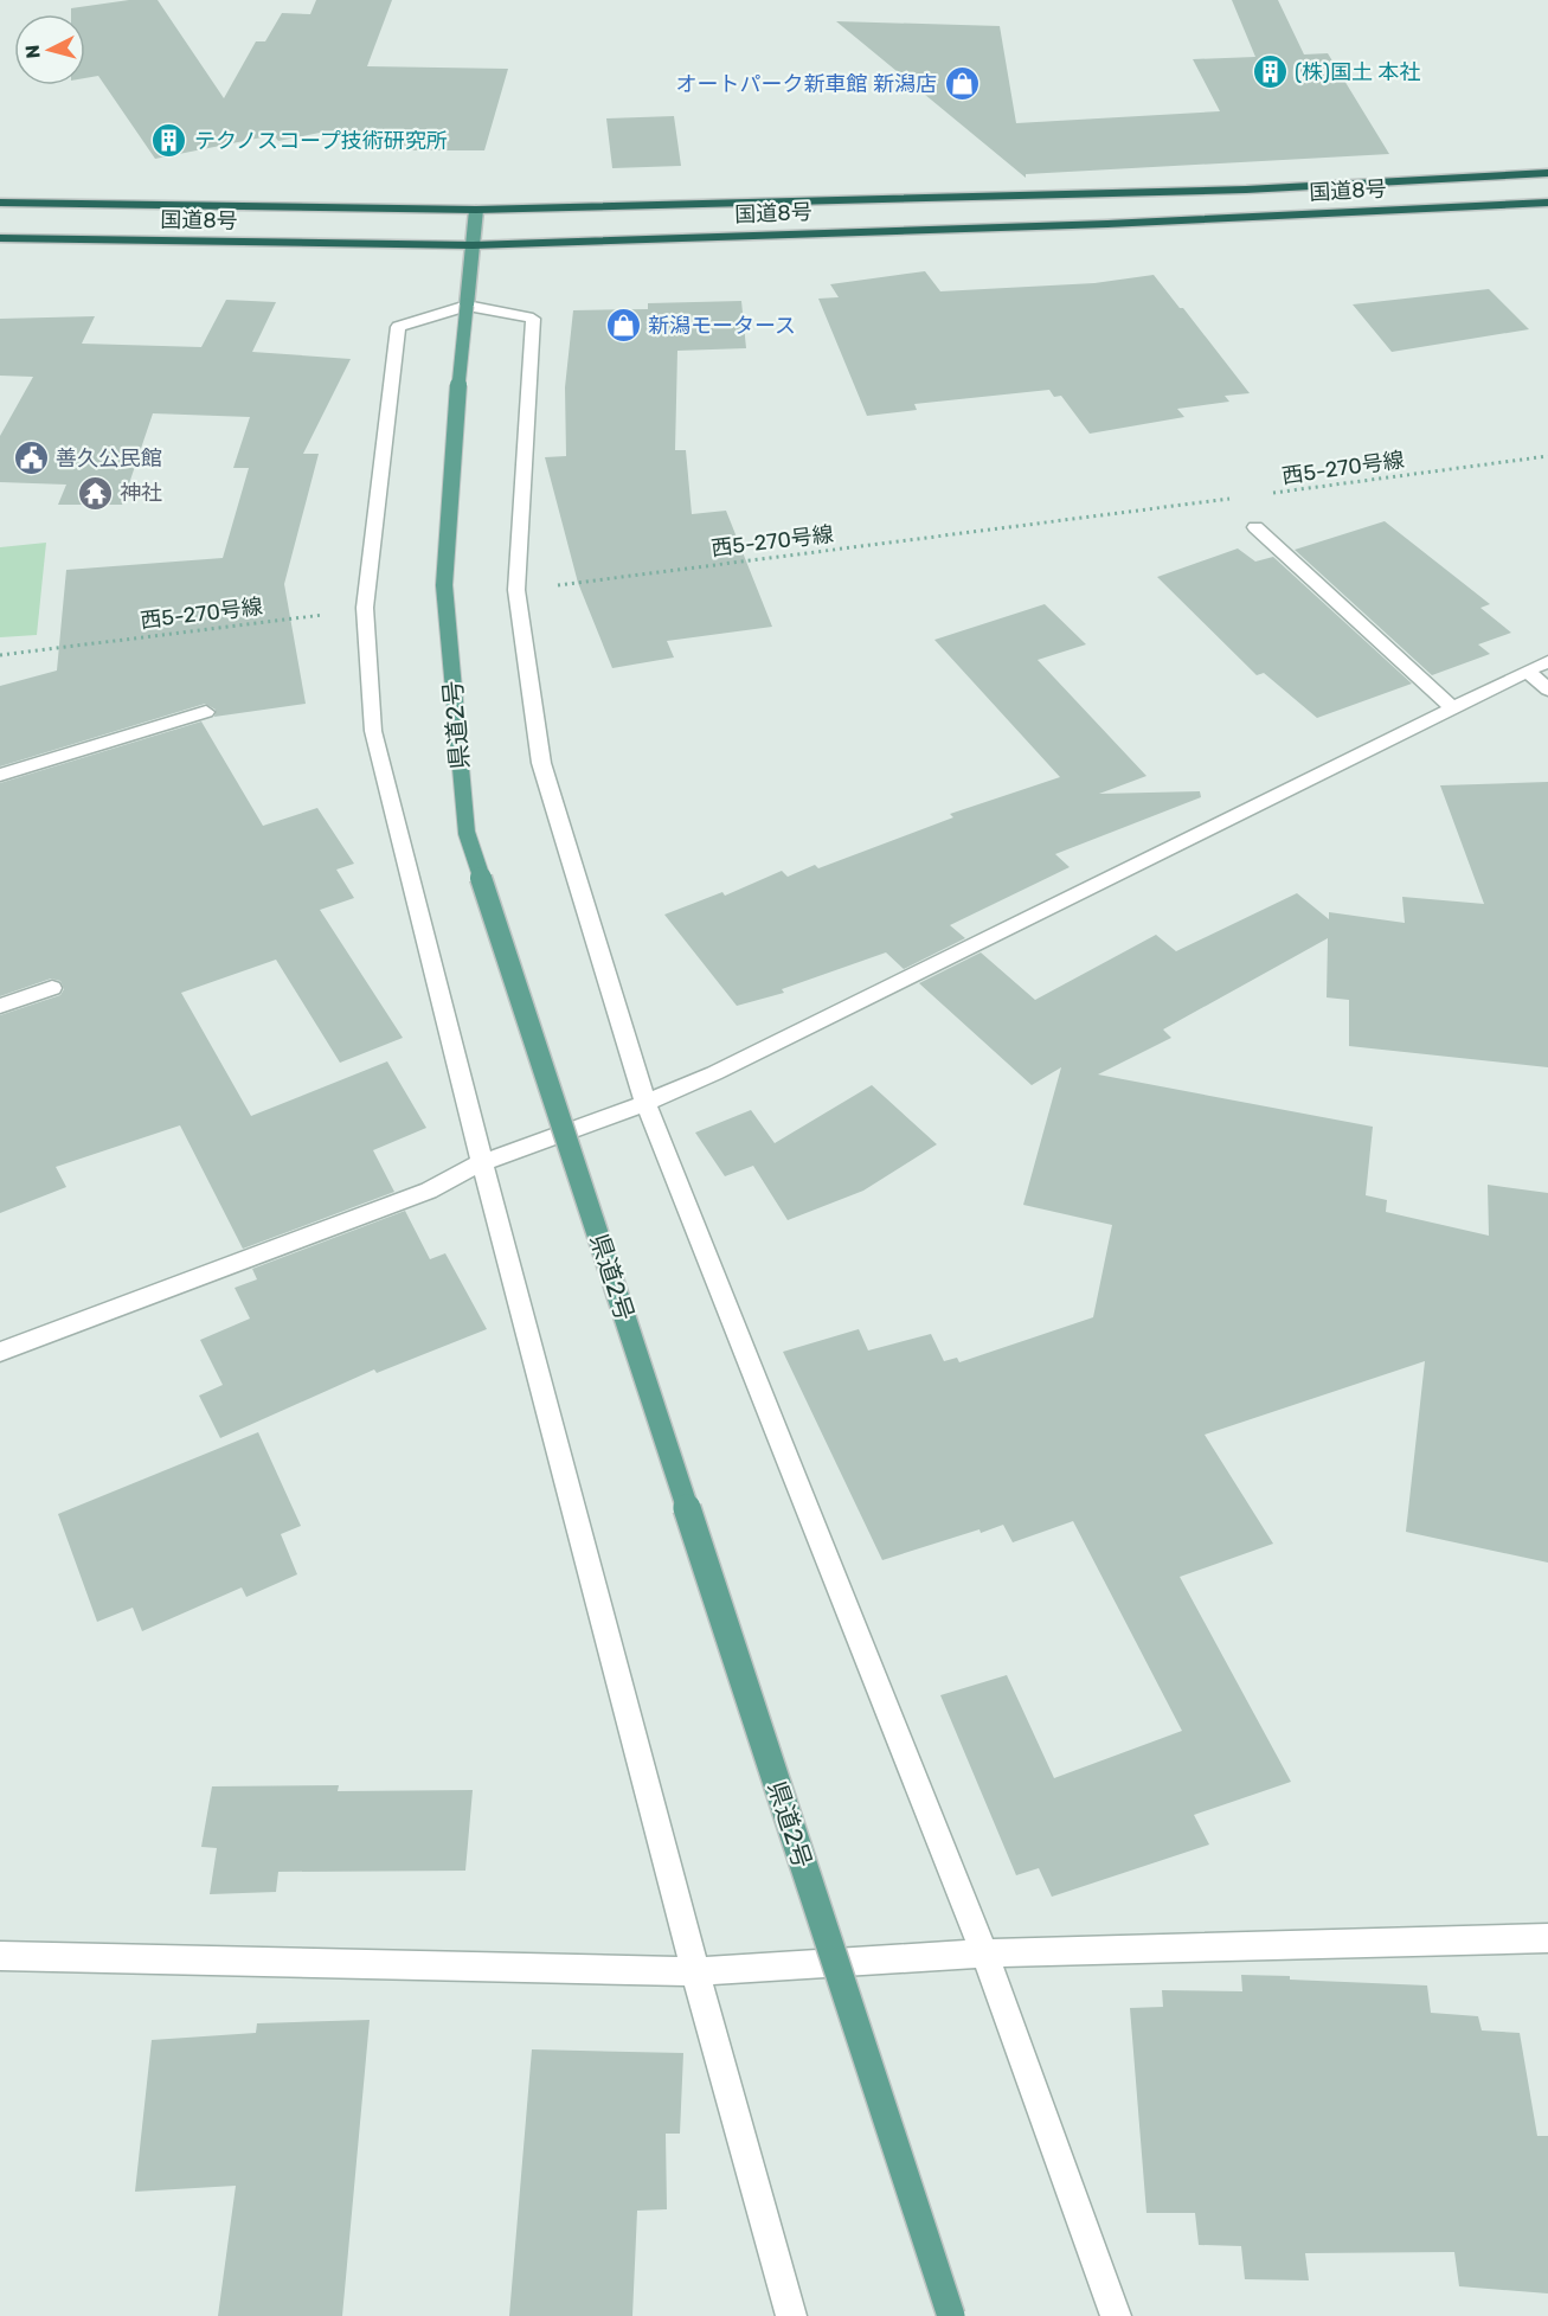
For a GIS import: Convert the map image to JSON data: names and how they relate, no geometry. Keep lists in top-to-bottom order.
{
  "streets": {
    "highway": ["国道8号"],
    "main road": ["県道2号"],
    "path": ["西5-270号線"]
  },
  "crossings": [
    ["国道8号", "県道2号"]
  ],
  "places": {
    "building": ["(株)国土 本社", "テクノスコープ技術研究所"],
    "shop": ["オートパーク新車館 新潟店", "新潟モータース"],
    "public building": ["善久公民館"],
    "temple": ["神社"]
  },
  "north": "left"
}
